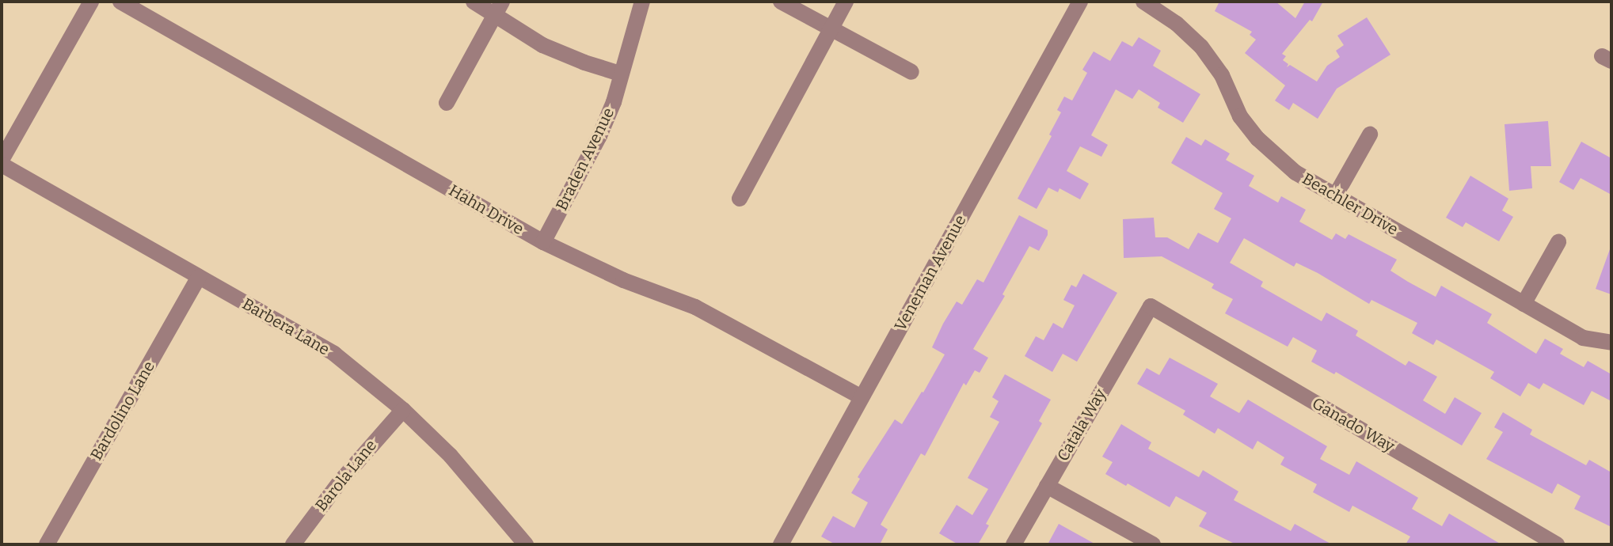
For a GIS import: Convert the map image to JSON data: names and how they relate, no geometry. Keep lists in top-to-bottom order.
{
  "streets": {
    "street": [
      "Braden Avenue",
      "Beachler Drive",
      "Hahn Drive",
      "Veneman Avenue",
      "Barbera Lane",
      "Bardolino Lane",
      "Catala Way",
      "Ganado Way",
      "Barola Lane"
    ]
  },
  "crossings": [
    ["Braden Avenue", "Hahn Drive"],
    ["Hahn Drive", "Veneman Avenue"],
    ["Barbera Lane", "Bardolino Lane"],
    ["Barbera Lane", "Barola Lane"],
    ["Catala Way", "Ganado Way"]
  ]
}
